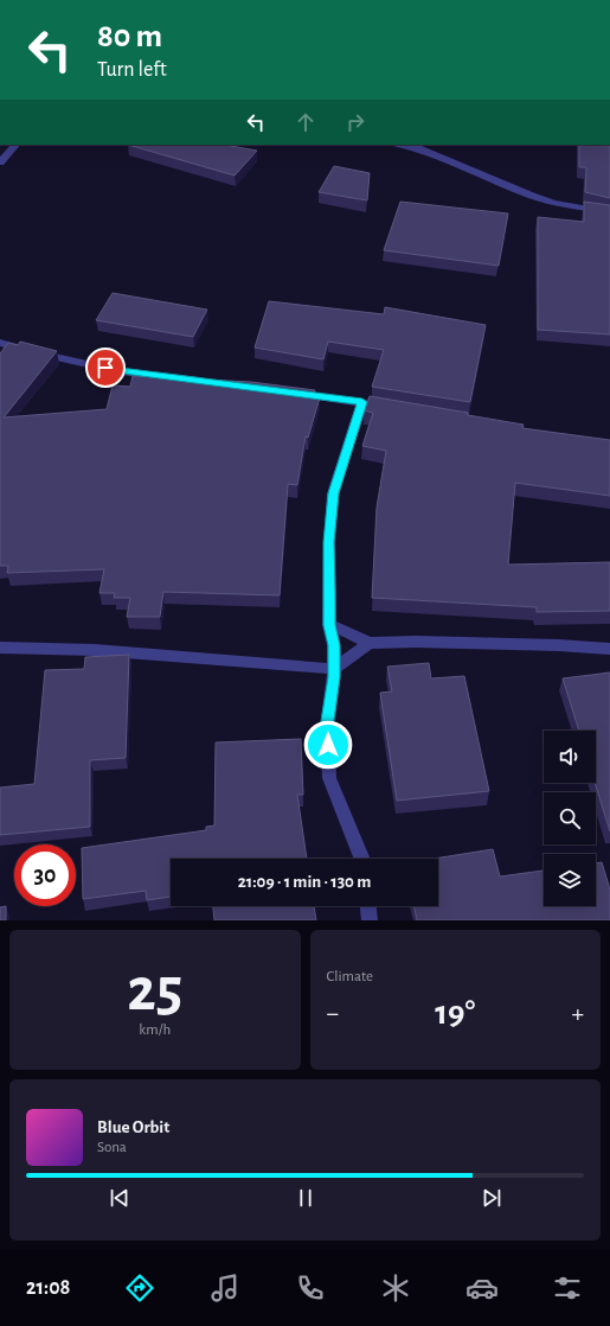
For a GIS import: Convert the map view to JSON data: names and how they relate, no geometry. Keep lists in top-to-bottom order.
{
  "page": {
    "turn": ["80 m", "Turn left"],
    "limit": "30",
    "trip": "21:09 · 1 min · 130 m",
    "tile": [
      ["25", "km/h"],
      "Climate"
    ],
    "heat": ["−", "19°", "+"],
    "song": ["Blue Orbit", "Sona"],
    "tabs": "21:08"
  }
}
